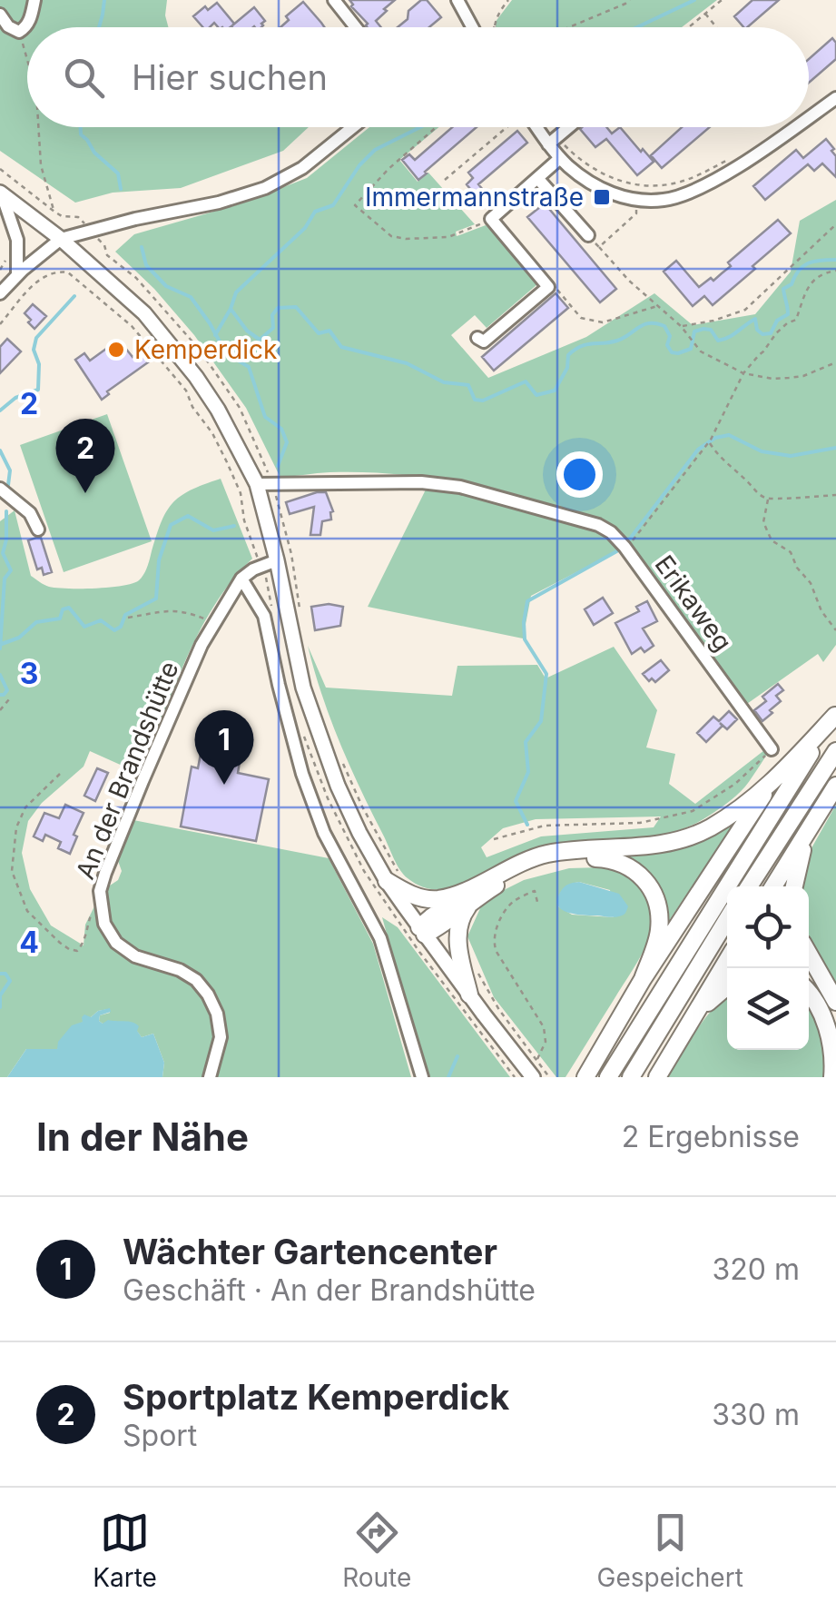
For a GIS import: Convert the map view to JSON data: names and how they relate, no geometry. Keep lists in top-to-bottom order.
{
  "streets": {
    "street": ["Erikaweg", "An der Brandshütte"]
  },
  "places": {
    "transit": ["Immermannstraße"],
    "other": ["Kemperdick"]
  },
  "page": {
    "search": "Hier suchen",
    "pins": ["2", "1"],
    "heading": ["In der Nähe", "2 Ergebnisse"],
    "list": [
      {
        "mark": "1",
        "name": "Wächter Gartencenter",
        "note": "Geschäft · An der Brandshütte",
        "value": "320 m"
      },
      {
        "mark": "2",
        "name": "Sportplatz Kemperdick",
        "note": "Sport",
        "value": "330 m"
      }
    ],
    "nav": ["Karte", "Route", "Gespeichert"]
  },
  "grid": {
    "rows": ["2", "3", "4"]
  }
}
